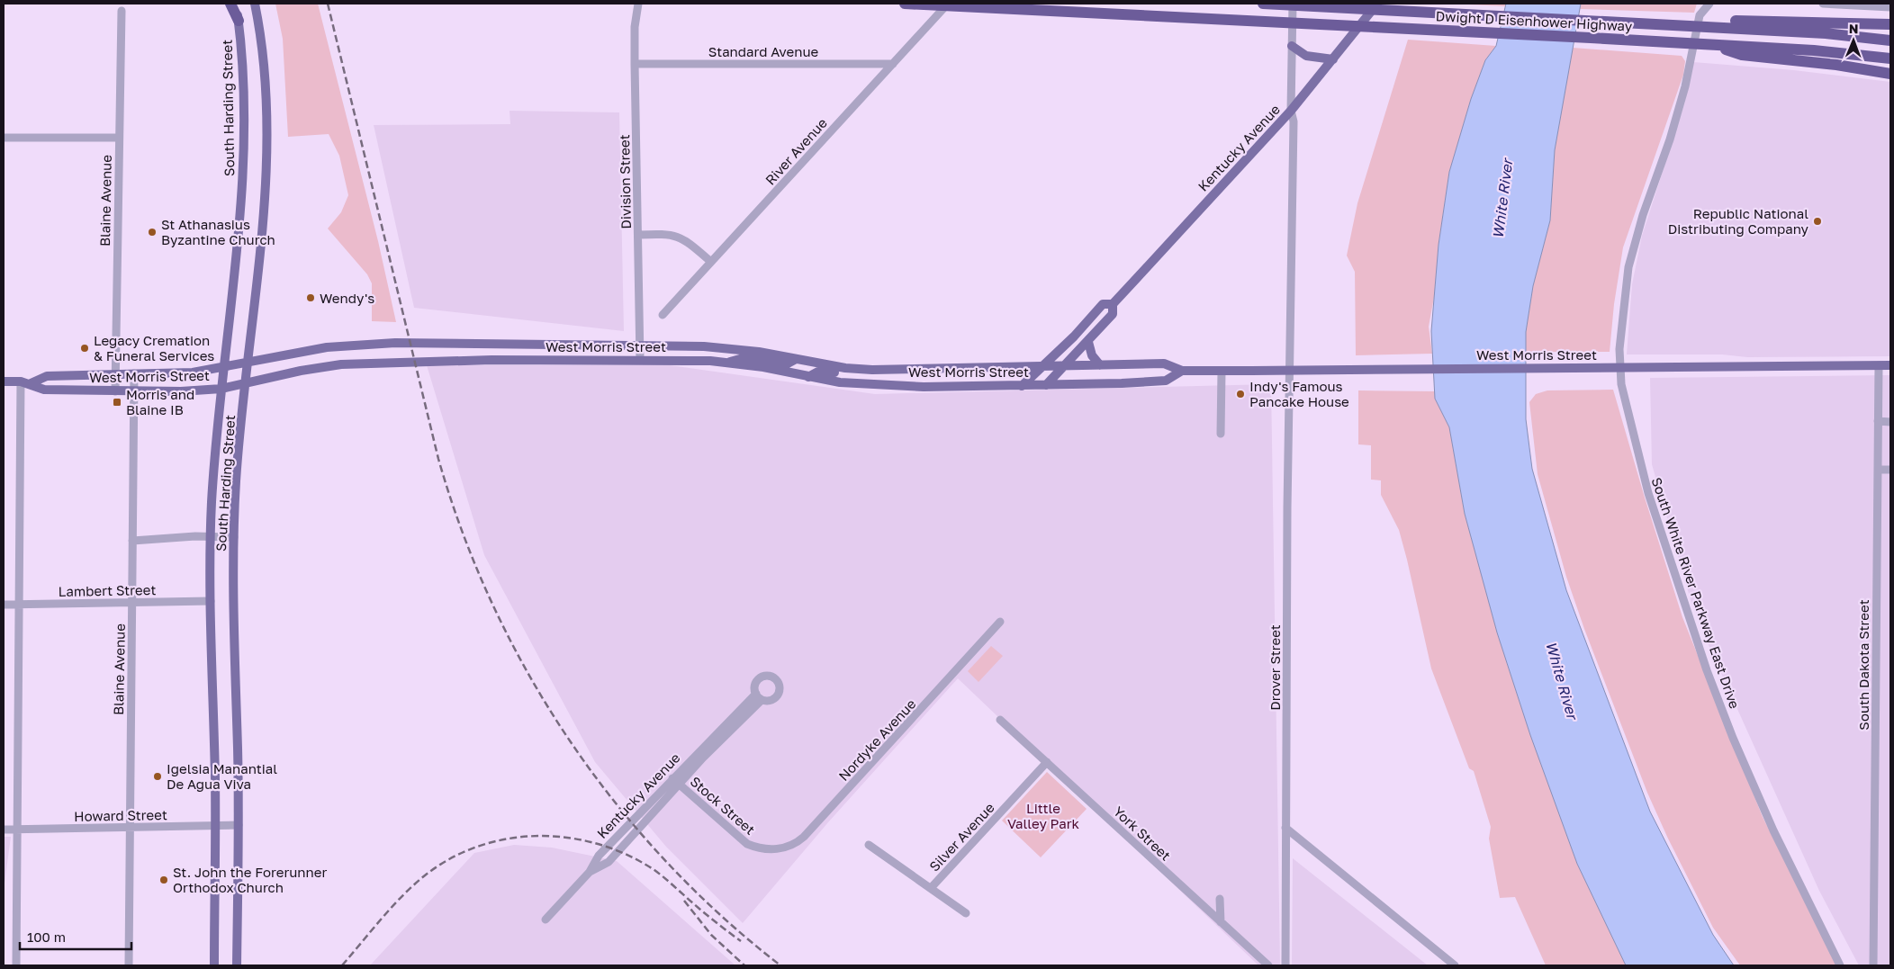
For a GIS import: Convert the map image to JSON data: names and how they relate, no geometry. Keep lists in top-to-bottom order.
{
  "streets": {
    "highway": ["Dwight D Eisenhower Highway"],
    "main road": ["South Harding Street", "Kentucky Avenue", "West Morris Street"],
    "street": [
      "Standard Avenue",
      "River Avenue",
      "Division Street",
      "Blaine Avenue",
      "Lambert Street",
      "South White River Parkway East Drive",
      "South Dakota Street",
      "Drover Street",
      "Nordyke Avenue",
      "Stock Street",
      "Howard Street",
      "York Street",
      "Silver Avenue"
    ]
  },
  "crossings": [
    ["Standard Avenue", "River Avenue"],
    ["Standard Avenue", "Division Street"],
    ["South Harding Street", "West Morris Street"],
    ["South Harding Street", "Lambert Street"],
    ["South Harding Street", "Howard Street"],
    ["Kentucky Avenue", "West Morris Street"],
    ["Kentucky Avenue", "Drover Street"],
    ["Kentucky Avenue", "Stock Street"],
    ["Division Street", "West Morris Street"],
    ["Blaine Avenue", "West Morris Street"],
    ["Blaine Avenue", "Lambert Street"],
    ["Blaine Avenue", "Howard Street"],
    ["West Morris Street", "South White River Parkway East Drive"],
    ["West Morris Street", "South Dakota Street"],
    ["West Morris Street", "Drover Street"],
    ["Nordyke Avenue", "Stock Street"],
    ["York Street", "Silver Avenue"]
  ],
  "water": ["White River"],
  "parks": ["Little Valley Park"],
  "places": {
    "other": [
      "Republic National Distributing Company",
      "St Athanasius Byzantine Church",
      "Wendy's",
      "Legacy Cremation & Funeral Services",
      "Indy's Famous Pancake House",
      "Igelsia Manantial De Agua Viva",
      "St. John the Forerunner Orthodox Church"
    ],
    "transit": ["Morris and Blaine IB"]
  },
  "scale_bar": "100 m",
  "north": "top"
}
